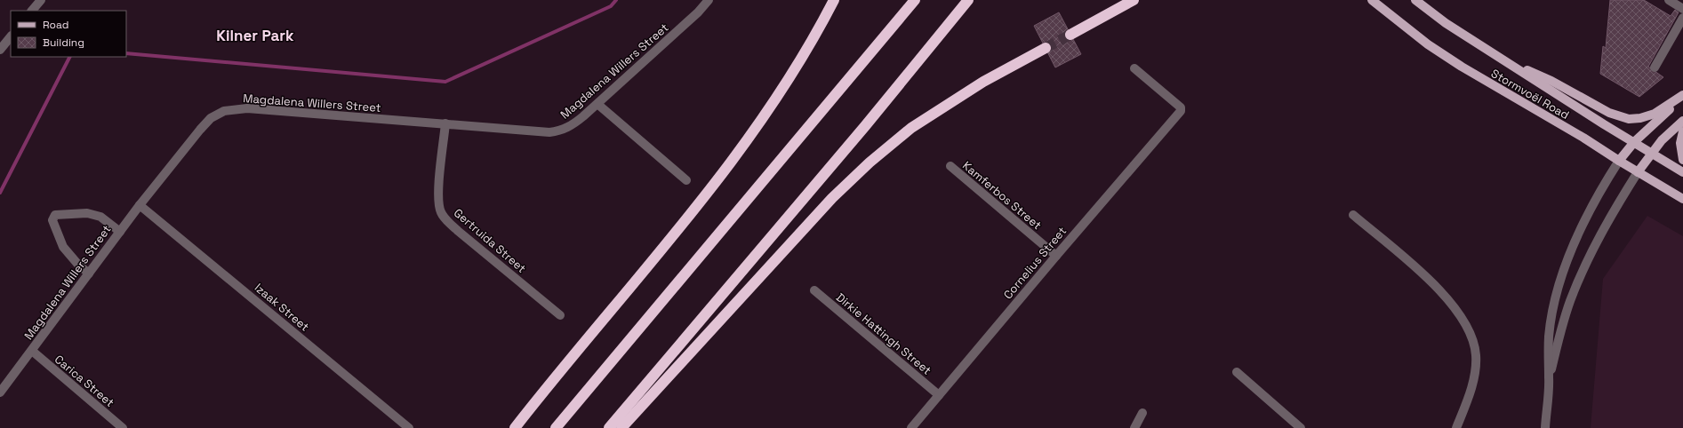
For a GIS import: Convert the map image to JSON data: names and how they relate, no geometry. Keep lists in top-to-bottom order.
{
  "streets": {
    "main road": ["Stormvoël Road"],
    "street": [
      "Magdalena Willers Street",
      "Kamferbos Street",
      "Gertruida Street",
      "Cornelius Street",
      "Izaak Street",
      "Dirkie Hattingh Street",
      "Carica Street"
    ]
  },
  "crossings": [
    ["Magdalena Willers Street", "Gertruida Street"],
    ["Magdalena Willers Street", "Izaak Street"],
    ["Magdalena Willers Street", "Carica Street"],
    ["Kamferbos Street", "Cornelius Street"],
    ["Cornelius Street", "Dirkie Hattingh Street"]
  ],
  "districts": ["Kilner Park"],
  "legend": ["Road", "Building"]
}
